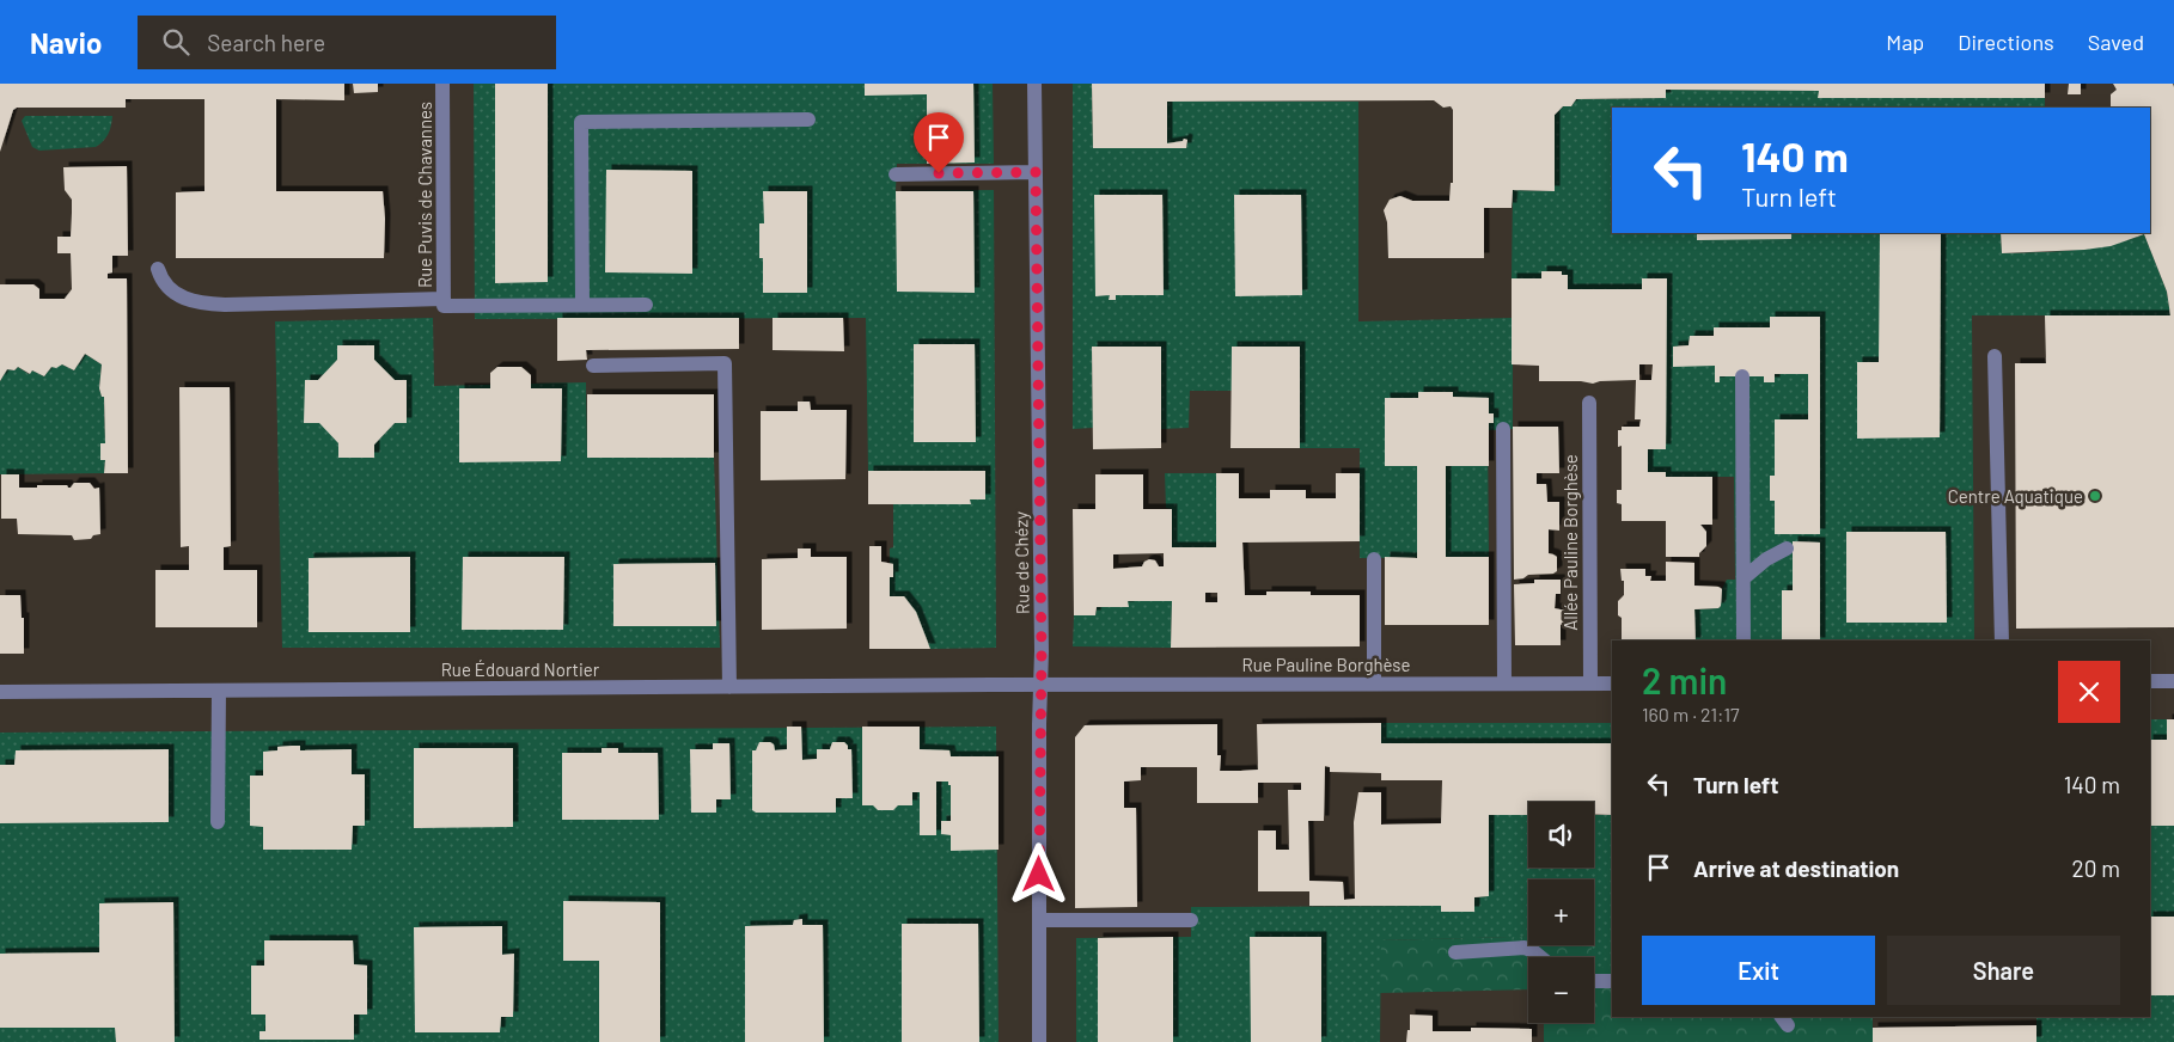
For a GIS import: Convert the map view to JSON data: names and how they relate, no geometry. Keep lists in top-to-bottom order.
{
  "streets": {
    "street": [
      "Rue Puvis de Chavannes",
      "Allée Pauline Borghèse",
      "Rue de Chézy",
      "Rue Pauline Borghèse",
      "Rue Édouard Nortier"
    ]
  },
  "crossings": [
    ["Allée Pauline Borghèse", "Rue Pauline Borghèse"],
    ["Rue de Chézy", "Rue Pauline Borghèse"],
    ["Rue de Chézy", "Rue Édouard Nortier"],
    ["Rue Pauline Borghèse", "Rue Édouard Nortier"]
  ],
  "places": ["Centre Aquatique"],
  "page": {
    "header": "Navio",
    "search": "Search here",
    "nav": ["Map", "Directions", "Saved"],
    "turn": ["140 m", "Turn left"],
    "heading": ["2 min", "160 m · 21:17"],
    "list": [
      {
        "name": "Turn left",
        "value": "140 m"
      },
      {
        "name": "Arrive at destination",
        "value": "20 m"
      }
    ],
    "map_buttons": ["+", "−"],
    "buttons": ["Exit", "Share"]
  }
}
